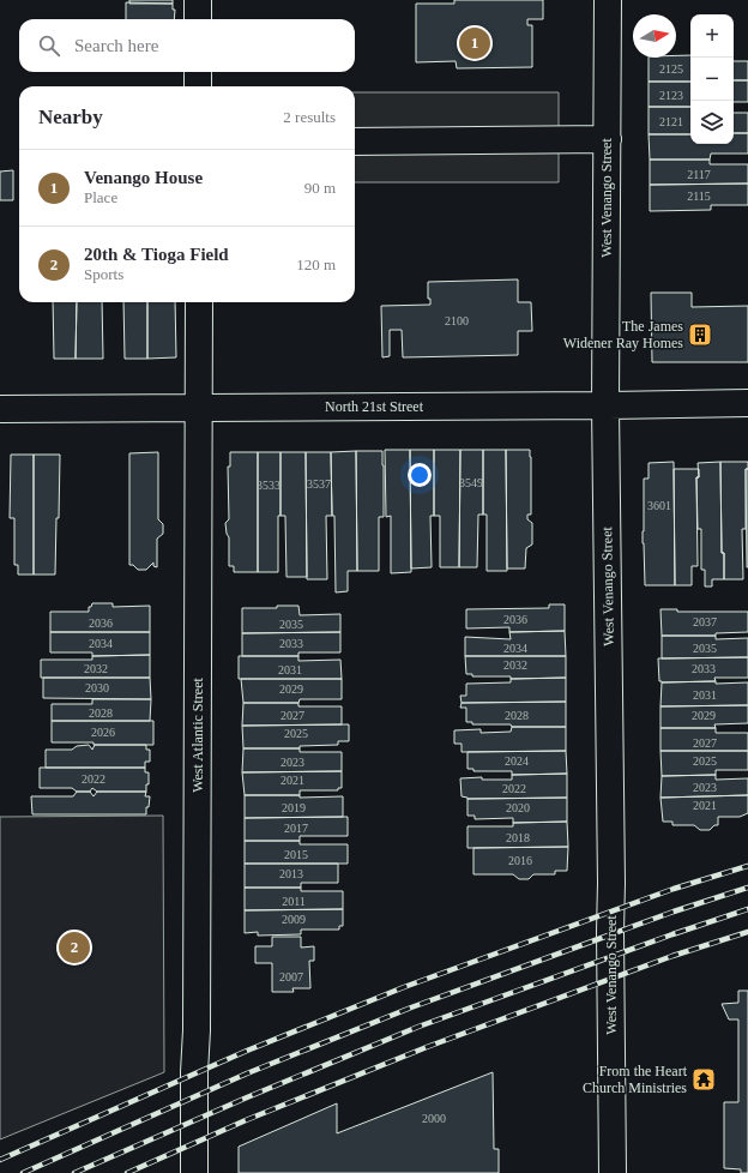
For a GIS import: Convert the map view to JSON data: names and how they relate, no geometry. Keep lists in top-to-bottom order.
{
  "streets": {
    "street": ["West Venango Street", "North 21st Street", "West Atlantic Street"]
  },
  "crossings": [
    ["West Venango Street", "North 21st Street"],
    ["North 21st Street", "West Atlantic Street"]
  ],
  "places": {
    "building": ["The James Widener Ray Homes"],
    "temple": ["From the Heart Church Ministries"]
  },
  "house_numbers": [
    "2125",
    "2123",
    "2121",
    "2117",
    "2115",
    "2100",
    "3549",
    "3537",
    "3533",
    "3601",
    "2036",
    "2037",
    "2036",
    "2035",
    "2034",
    "2033",
    "2034",
    "2035",
    "2032",
    "2032",
    "2033",
    "2031",
    "2030",
    "2029",
    "2031",
    "2028",
    "2027",
    "2028",
    "2029",
    "2026",
    "2025",
    "2027",
    "2024",
    "2025",
    "2023",
    "2022",
    "2021",
    "2023",
    "2022",
    "2021",
    "2019",
    "2020",
    "2017",
    "2018",
    "2015",
    "2016",
    "2013",
    "2011",
    "2009",
    "2007",
    "2000"
  ],
  "north": "right",
  "page": {
    "map_buttons": ["+", "−"],
    "search": "Search here",
    "pins": ["1", "2"],
    "heading": ["Nearby", "2 results"],
    "list": [
      {
        "mark": "1",
        "name": "Venango House",
        "note": "Place",
        "value": "90 m"
      },
      {
        "mark": "2",
        "name": "20th & Tioga Field",
        "note": "Sports",
        "value": "120 m"
      }
    ]
  }
}
